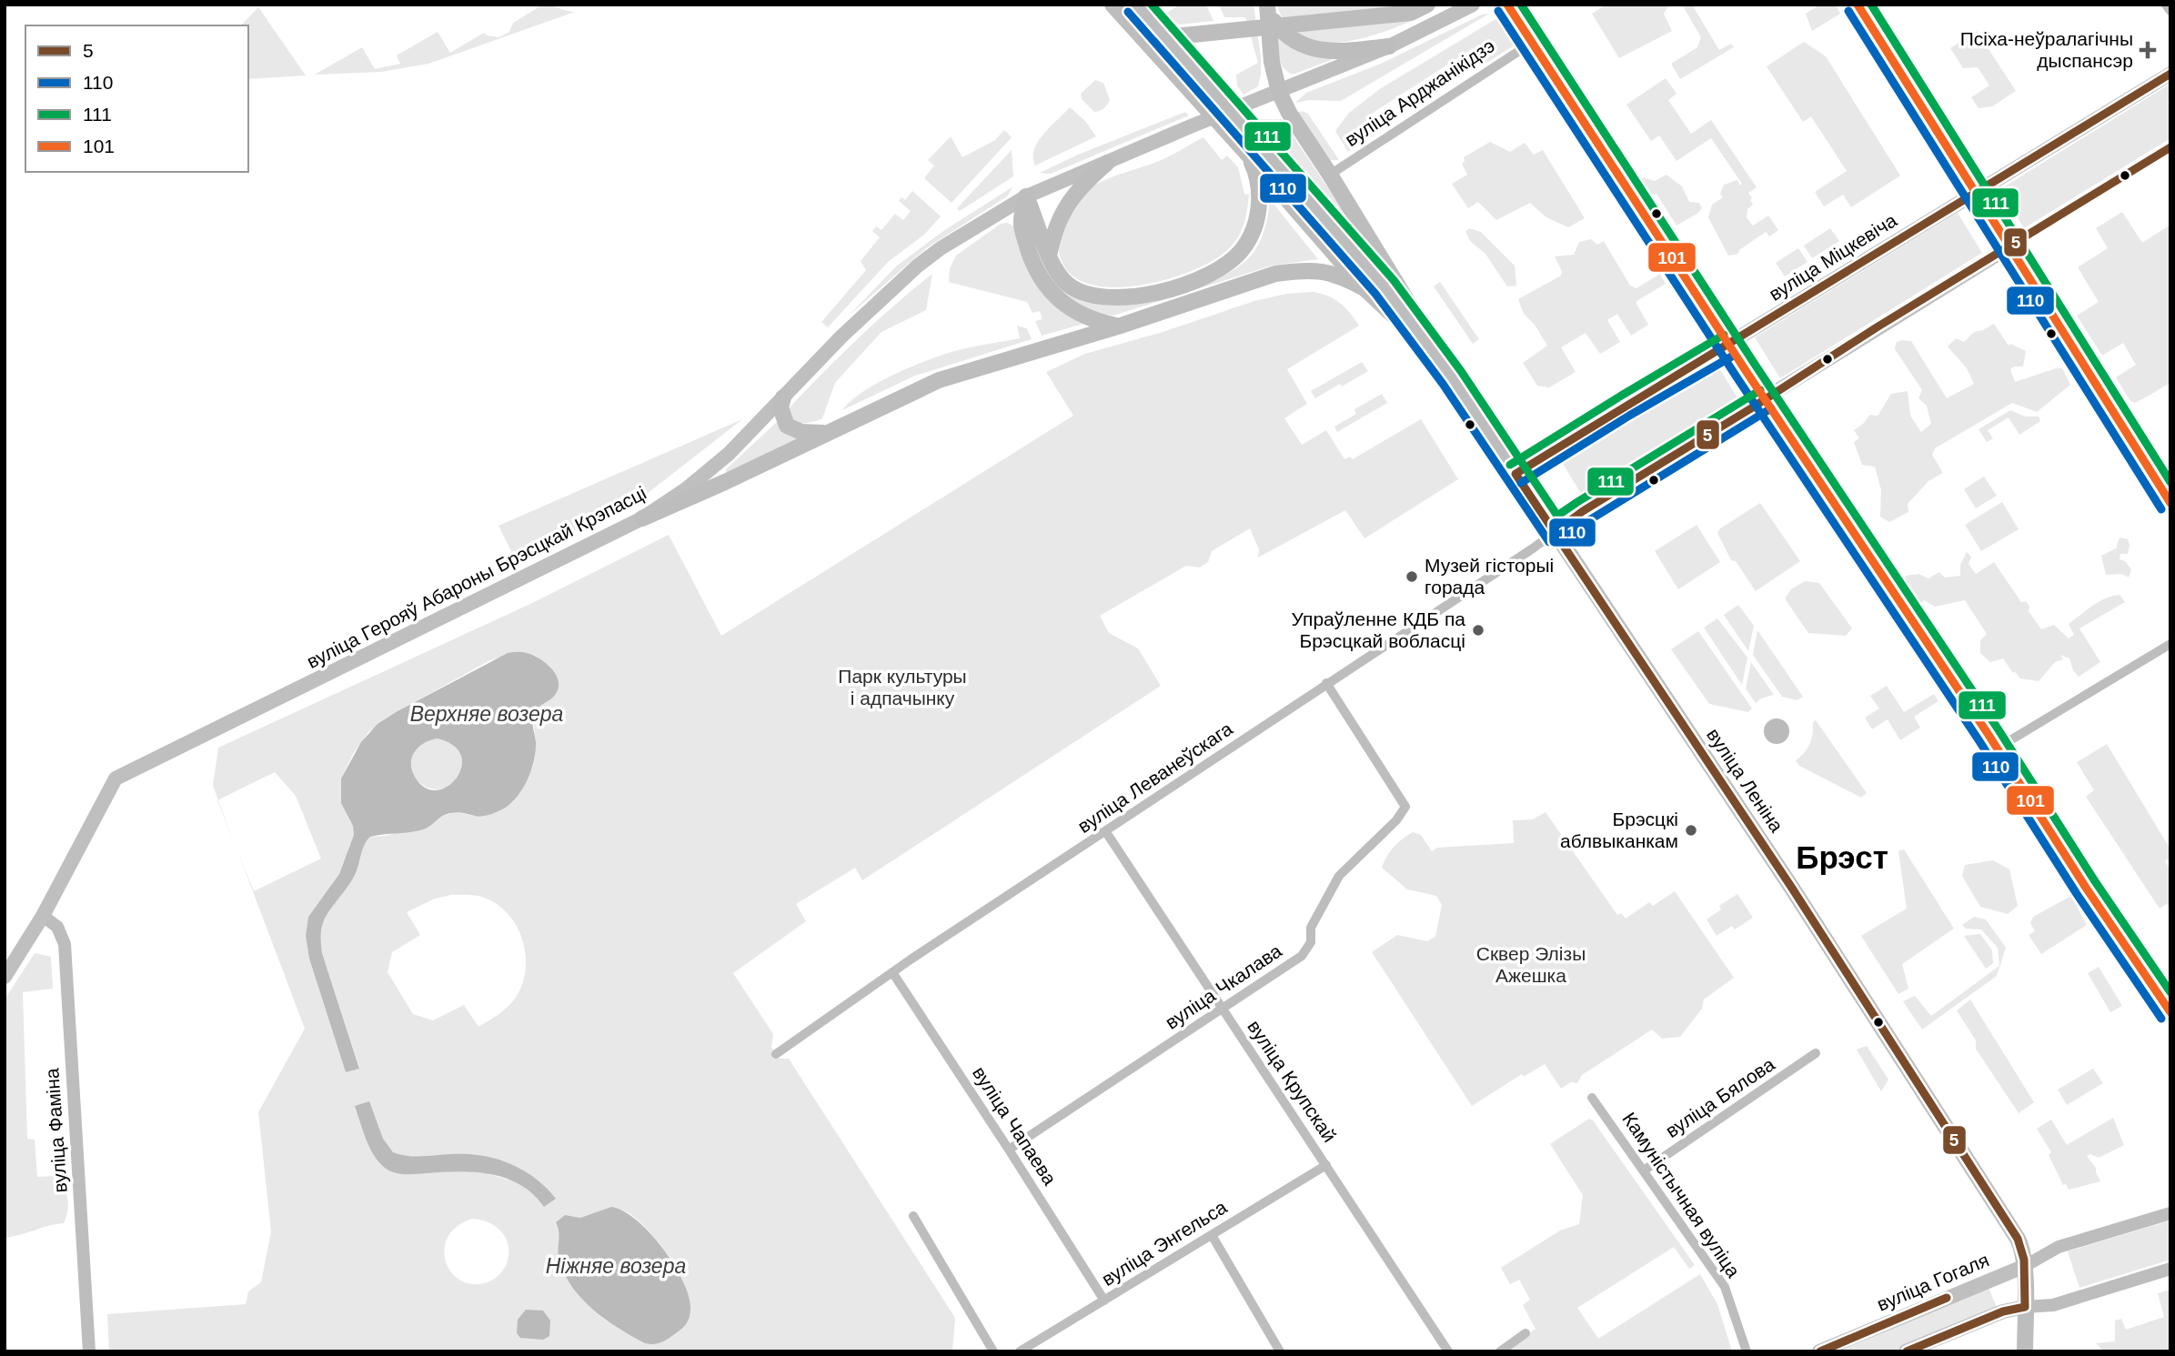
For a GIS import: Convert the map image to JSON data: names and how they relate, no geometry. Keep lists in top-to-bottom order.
{
  "streets": {
    "main road": [
      "вуліца Міцкевіча",
      "вуліца Герояў Абароны Брэсцкай Крэпасці",
      "вуліца Леніна",
      "вуліца Гогаля"
    ],
    "street": [
      "вуліца Арджанікідзэ",
      "вуліца Леванеўскага",
      "вуліца Чкалава",
      "вуліца Крупскай",
      "вуліца Бялова",
      "вуліца Чапаева",
      "вуліца Фаміна",
      "Камуністычная вуліца",
      "вуліца Энгельса"
    ]
  },
  "crossings": [
    ["вуліца Міцкевіча", "вуліца Леніна"],
    ["вуліца Герояў Абароны Брэсцкай Крэпасці", "вуліца Фаміна"],
    ["вуліца Леванеўскага", "вуліца Леніна"],
    ["вуліца Леванеўскага", "вуліца Чкалава"],
    ["вуліца Леванеўскага", "вуліца Крупскай"],
    ["вуліца Леванеўскага", "вуліца Чапаева"],
    ["вуліца Леніна", "вуліца Гогаля"],
    ["вуліца Чкалава", "вуліца Крупскай"],
    ["вуліца Чкалава", "вуліца Чапаева"],
    ["вуліца Крупскай", "вуліца Энгельса"],
    ["вуліца Бялова", "Камуністычная вуліца"],
    ["вуліца Чапаева", "вуліца Энгельса"]
  ],
  "districts": ["Брэст"],
  "water": ["Верхняе возера", "Ніжняе возера"],
  "parks": ["Парк культуры і адпачынку", "Сквер Элізы Ажешка"],
  "places": {
    "health": ["Псіха-неўралагічны дыспансэр"],
    "other": ["Музей гісторыі горада", "Упраўленне КДБ па Брэсцкай вобласці", "Брэсцкі аблвыканкам"]
  },
  "lines": [
    "transit line 111",
    "transit line 101",
    "transit line 110",
    "transit line 5"
  ],
  "legend": [
    "5",
    "110",
    "111",
    "101"
  ]
}
